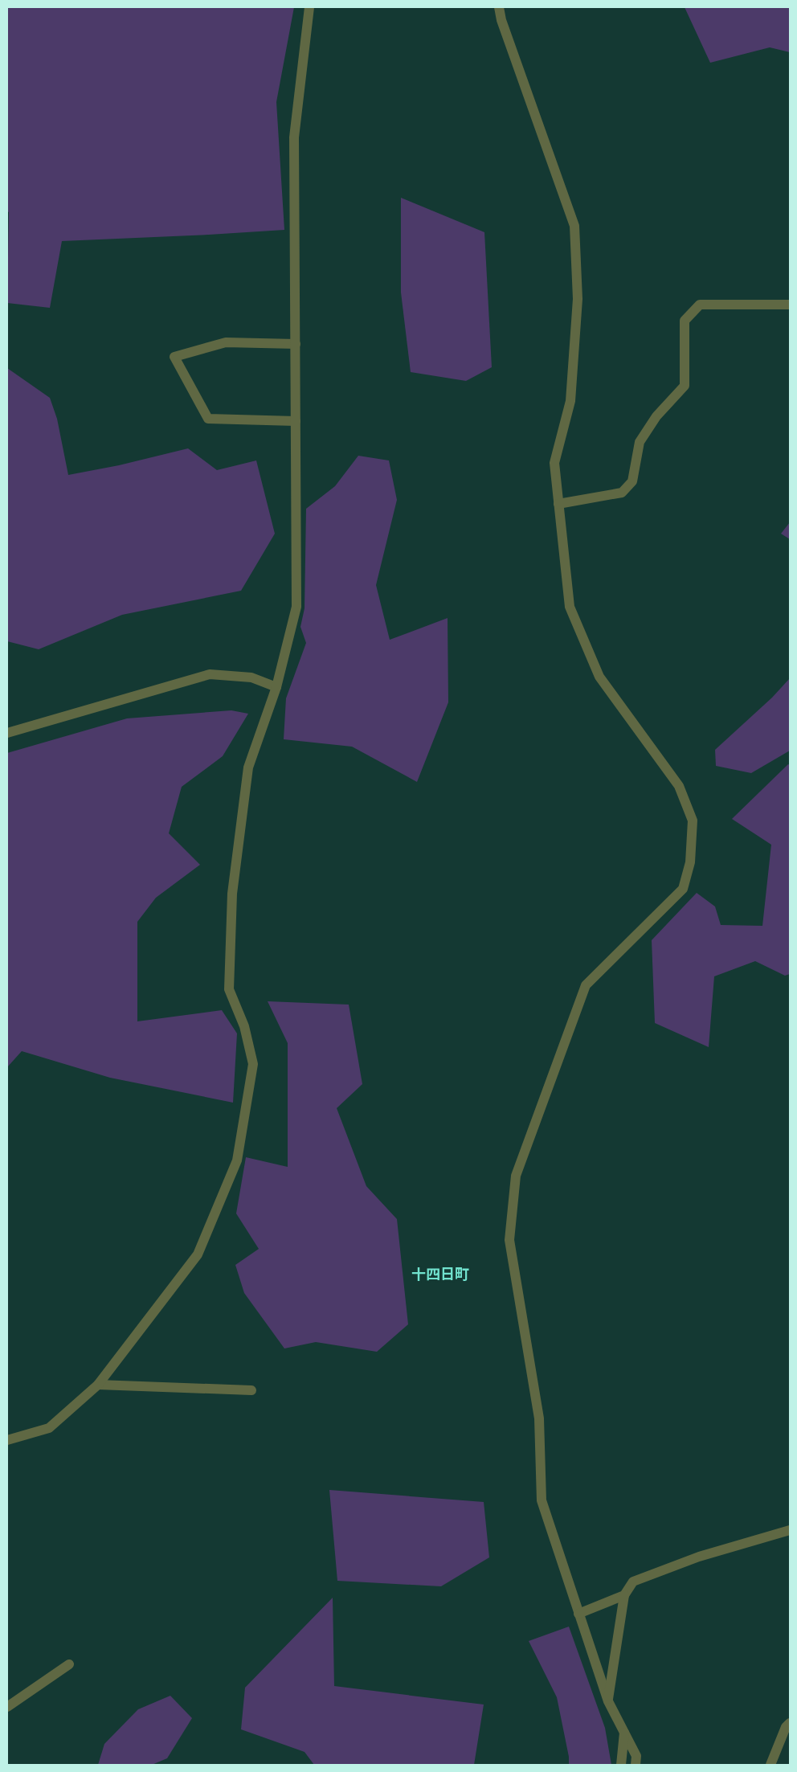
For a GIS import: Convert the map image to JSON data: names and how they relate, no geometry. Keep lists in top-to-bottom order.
{
  "districts": ["十四日町"]
}
